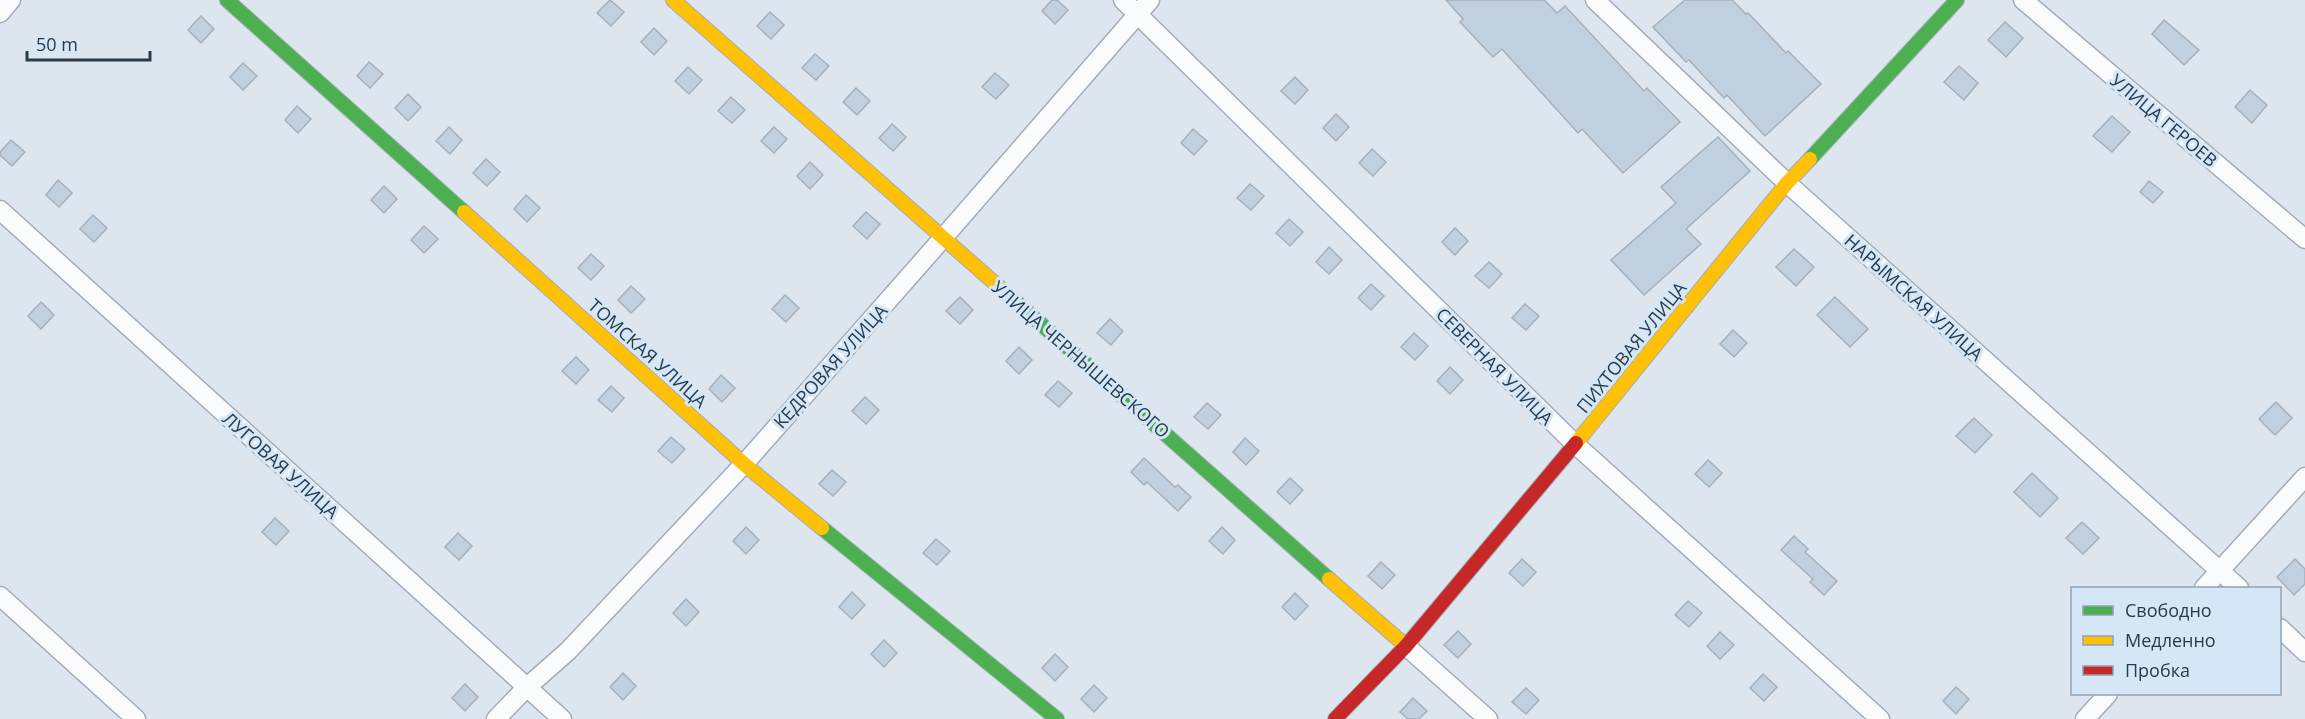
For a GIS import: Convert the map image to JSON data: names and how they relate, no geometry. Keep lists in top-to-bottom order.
{
  "streets": {
    "street": [
      "УЛИЦА ГЕРОЕВ",
      "НАРЫМСКАЯ УЛИЦА",
      "ПИХТОВАЯ УЛИЦА",
      "ТОМСКАЯ УЛИЦА",
      "УЛИЦА ЧЕРНЫШЕВСКОГО",
      "КЕДРОВАЯ УЛИЦА",
      "СЕВЕРНАЯ УЛИЦА",
      "ЛУГОВАЯ УЛИЦА"
    ]
  },
  "crossings": [
    ["НАРЫМСКАЯ УЛИЦА", "ПИХТОВАЯ УЛИЦА"],
    ["ПИХТОВАЯ УЛИЦА", "УЛИЦА ЧЕРНЫШЕВСКОГО"],
    ["ПИХТОВАЯ УЛИЦА", "СЕВЕРНАЯ УЛИЦА"],
    ["ТОМСКАЯ УЛИЦА", "КЕДРОВАЯ УЛИЦА"],
    ["УЛИЦА ЧЕРНЫШЕВСКОГО", "КЕДРОВАЯ УЛИЦА"],
    ["КЕДРОВАЯ УЛИЦА", "СЕВЕРНАЯ УЛИЦА"],
    ["КЕДРОВАЯ УЛИЦА", "ЛУГОВАЯ УЛИЦА"]
  ],
  "legend": ["Свободно", "Медленно", "Пробка"],
  "scale_bar": "50 m"
}
